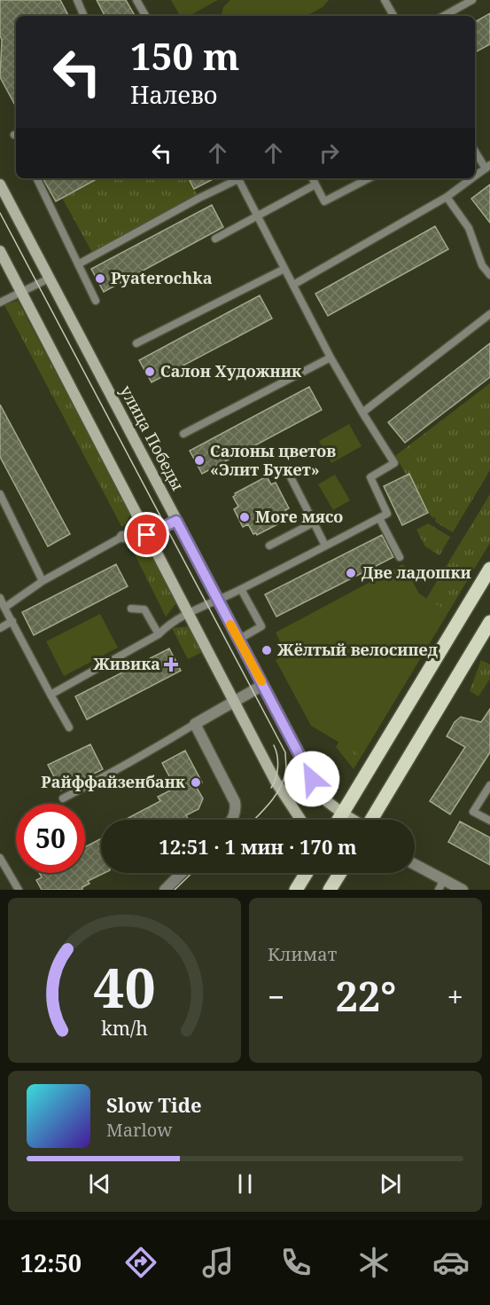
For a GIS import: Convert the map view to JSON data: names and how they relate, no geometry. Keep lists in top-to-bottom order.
{
  "streets": {
    "main road": ["улица Победы"]
  },
  "places": {
    "other": [
      "Pyaterochka",
      "Салон Художник",
      "Салоны цветов «Элит Букет»",
      "More мясо",
      "Две ладошки",
      "Жёлтый велосипед",
      "Райффайзенбанк"
    ],
    "health": ["Живика"]
  },
  "page": {
    "turn": ["150 m", "Налево"],
    "limit": "50",
    "trip": "12:51 · 1 мин · 170 m",
    "tile": "Климат",
    "heat": ["−", "22°", "+"],
    "song": ["Slow Tide", "Marlow"],
    "tabs": "12:50",
    "gauge": ["40", "km/h"]
  }
}
